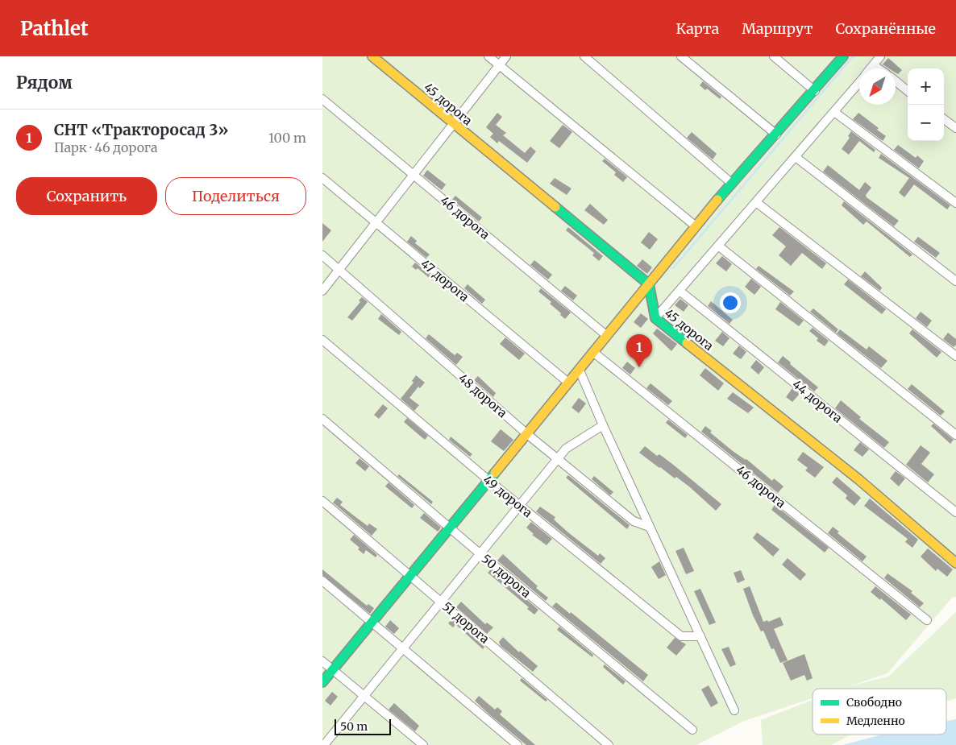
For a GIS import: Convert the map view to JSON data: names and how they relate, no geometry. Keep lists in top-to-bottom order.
{
  "streets": {
    "street": [
      "45 дорога",
      "46 дорога",
      "47 дорога",
      "48 дорога",
      "44 дорога",
      "49 дорога",
      "50 дорога",
      "51 дорога"
    ]
  },
  "legend": ["Свободно", "Медленно"],
  "scale_bar": "50 m",
  "north": "bottom left",
  "page": {
    "header": "Pathlet",
    "nav": ["Карта", "Маршрут", "Сохранённые"],
    "heading": "Рядом",
    "map_buttons": ["+", "−"],
    "list": [
      {
        "mark": "1",
        "name": "СНТ «Тракторосад 3»",
        "note": "Парк · 46 дорога",
        "value": "100 m"
      }
    ],
    "buttons": ["Сохранить", "Поделиться"],
    "pins": "1",
    "scale": "50 m"
  }
}
